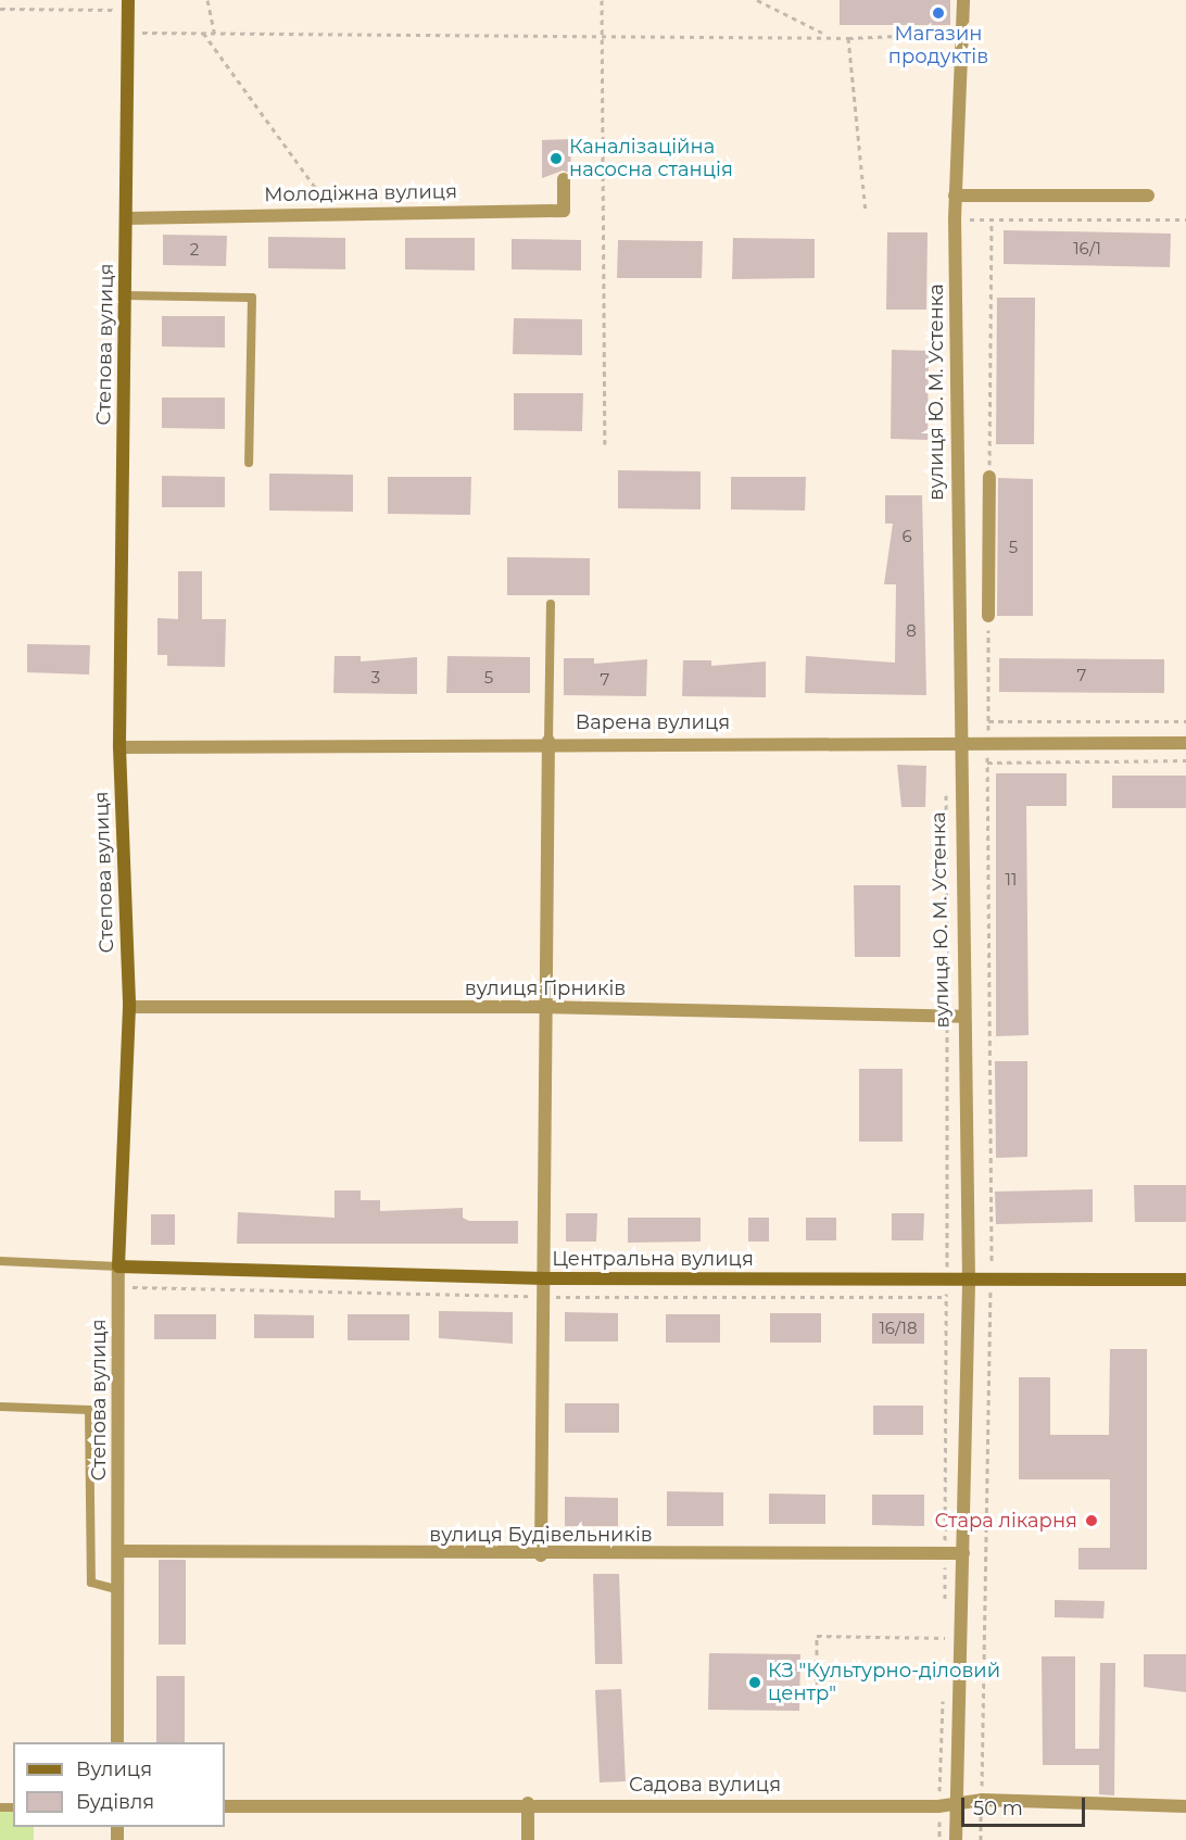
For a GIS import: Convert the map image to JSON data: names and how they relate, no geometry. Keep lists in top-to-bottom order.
{
  "streets": {
    "main road": ["Степова вулиця", "Центральна вулиця"],
    "street": [
      "Молодіжна вулиця",
      "вулиця Ю. М. Устенка",
      "Варена вулиця",
      "вулиця Гірників",
      "вулиця Будівельників",
      "Садова вулиця"
    ]
  },
  "crossings": [
    ["Молодіжна вулиця", "Степова вулиця"],
    ["Степова вулиця", "Варена вулиця"],
    ["Степова вулиця", "вулиця Гірників"],
    ["Степова вулиця", "Центральна вулиця"],
    ["Степова вулиця", "вулиця Будівельників"],
    ["вулиця Ю. М. Устенка", "Варена вулиця"],
    ["вулиця Ю. М. Устенка", "вулиця Гірників"],
    ["вулиця Ю. М. Устенка", "Центральна вулиця"],
    ["вулиця Ю. М. Устенка", "вулиця Будівельників"],
    ["вулиця Ю. М. Устенка", "Садова вулиця"]
  ],
  "places": [
    "Магазин продуктів",
    "Каналізаційна насосна станція",
    "Стара лікарня",
    "КЗ \"Культурно-діловий центр\""
  ],
  "house_numbers": [
    "16/1",
    "2",
    "6",
    "5",
    "8",
    "7",
    "3",
    "5",
    "7",
    "11",
    "16/18"
  ],
  "legend": ["Вулиця", "Будівля"],
  "scale_bar": "50 m"
}
